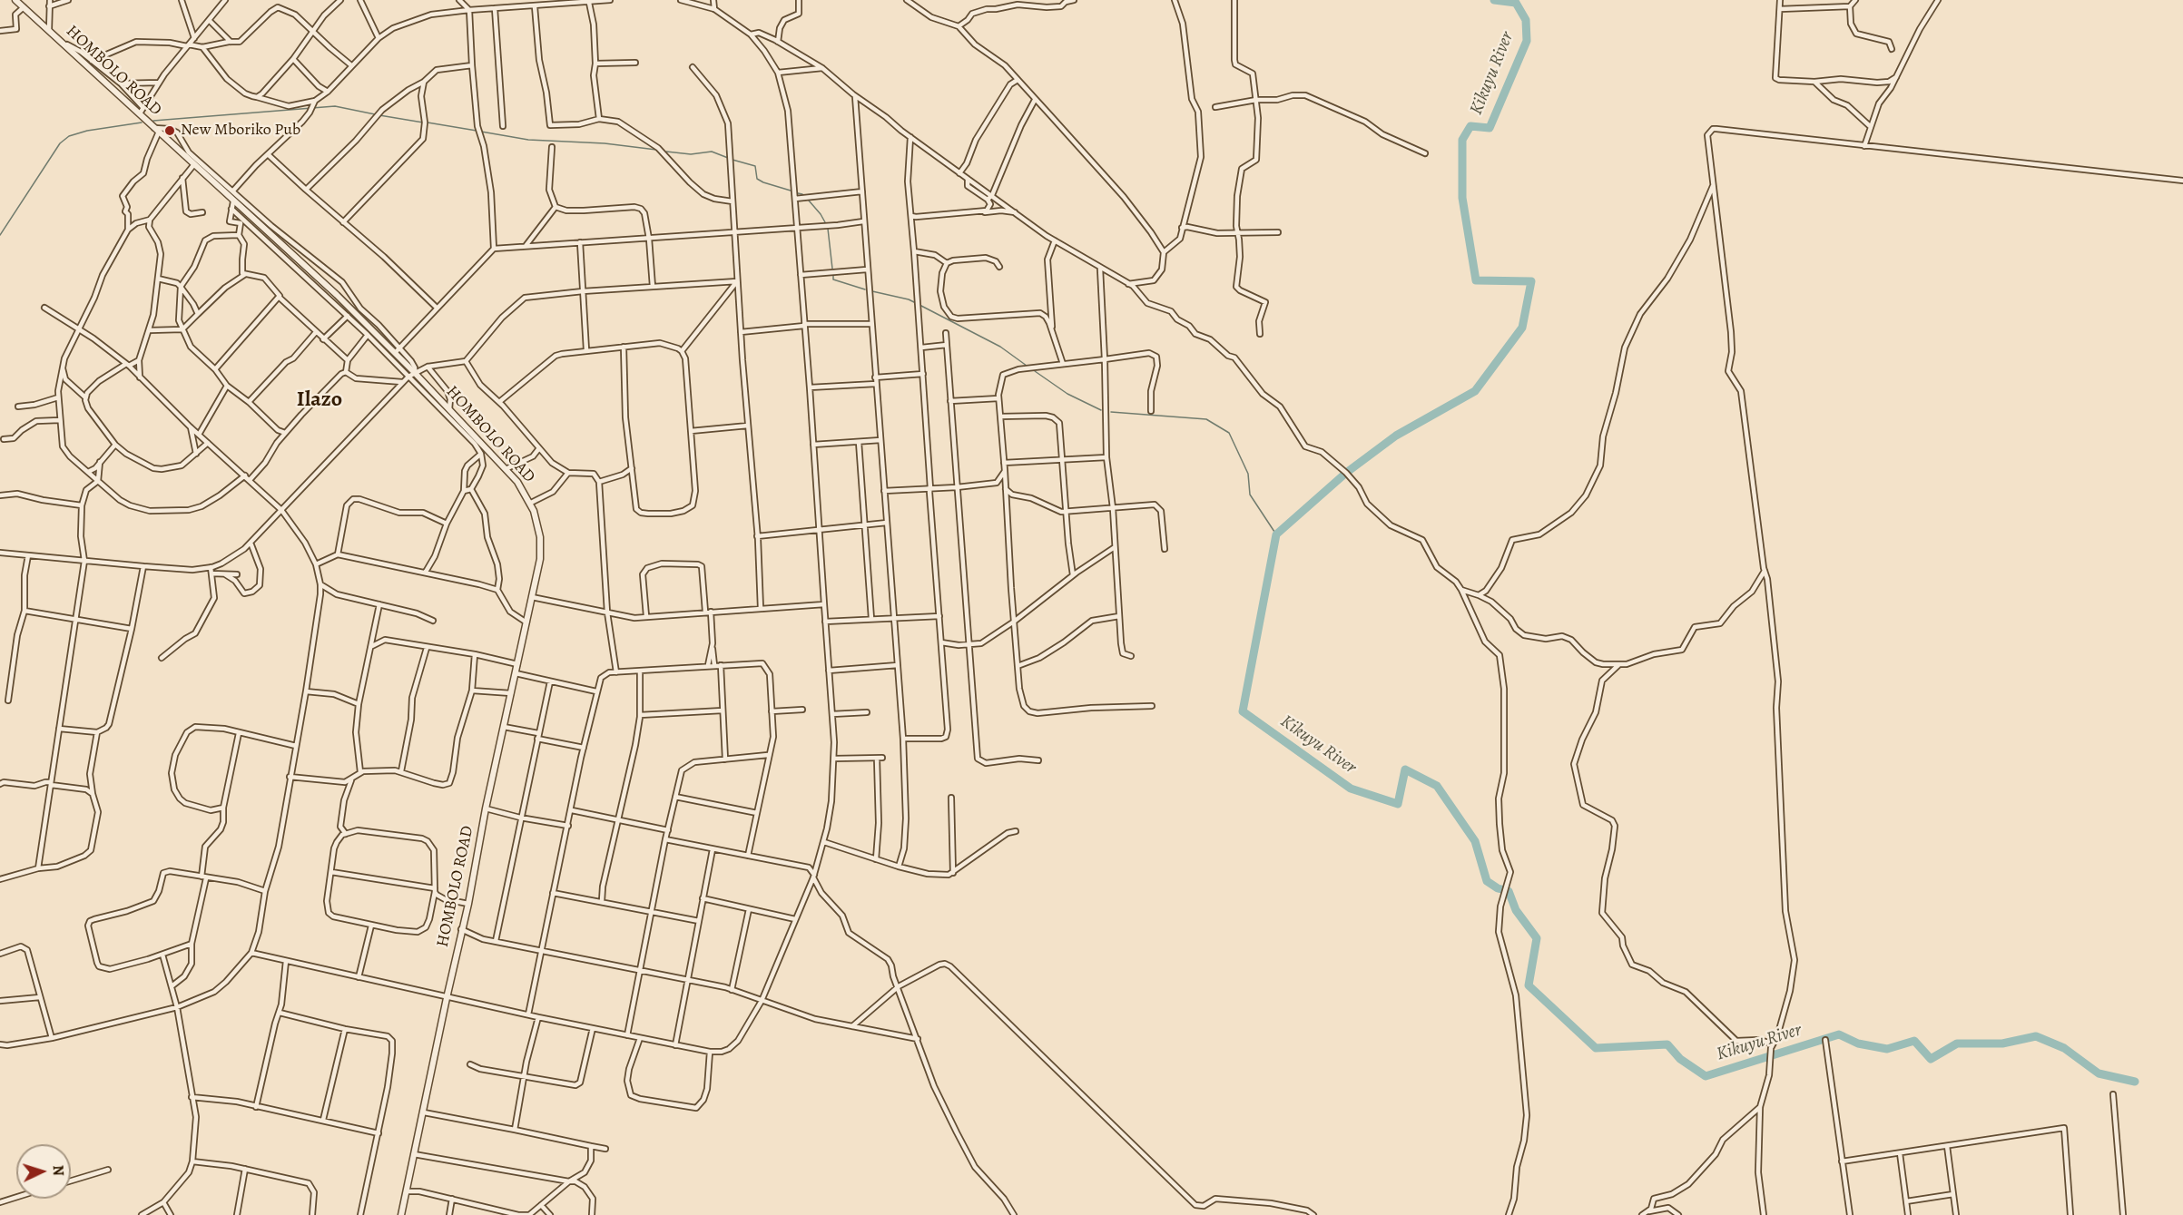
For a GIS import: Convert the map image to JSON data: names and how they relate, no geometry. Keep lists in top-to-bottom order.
{
  "streets": {
    "street": ["HOMBOLO ROAD"]
  },
  "districts": ["Ilazo"],
  "water": ["Kikuyu River"],
  "places": ["New Mboriko Pub"],
  "north": "right"
}
